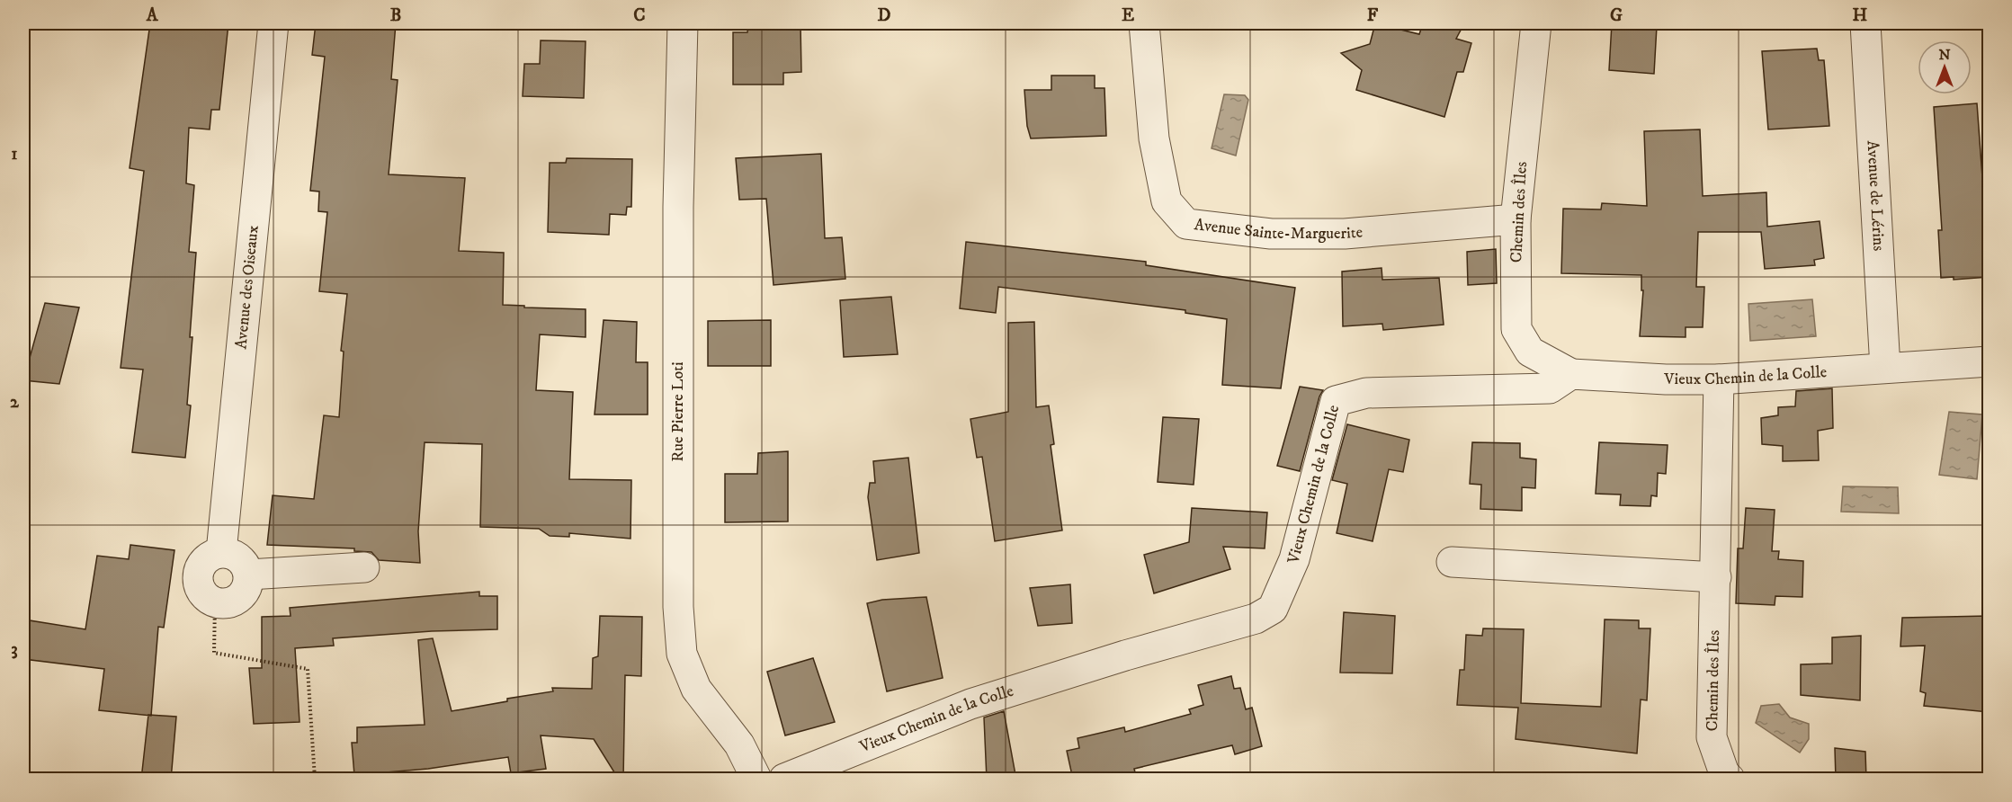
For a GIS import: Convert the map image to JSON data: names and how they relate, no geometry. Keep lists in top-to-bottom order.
{
  "streets": {
    "street": [
      "Avenue de Lérins",
      "Chemin des Îles",
      "Avenue Sainte-Marguerite",
      "Avenue des Oiseaux",
      "Vieux Chemin de la Colle",
      "Rue Pierre Loti"
    ]
  },
  "crossings": [
    ["Avenue de Lérins", "Vieux Chemin de la Colle"],
    ["Chemin des Îles", "Avenue Sainte-Marguerite"],
    ["Chemin des Îles", "Vieux Chemin de la Colle"]
  ],
  "north": "top",
  "grid": {
    "columns": [
      "A",
      "B",
      "C",
      "D",
      "E",
      "F",
      "G",
      "H"
    ],
    "rows": ["1", "2", "3"]
  }
}
